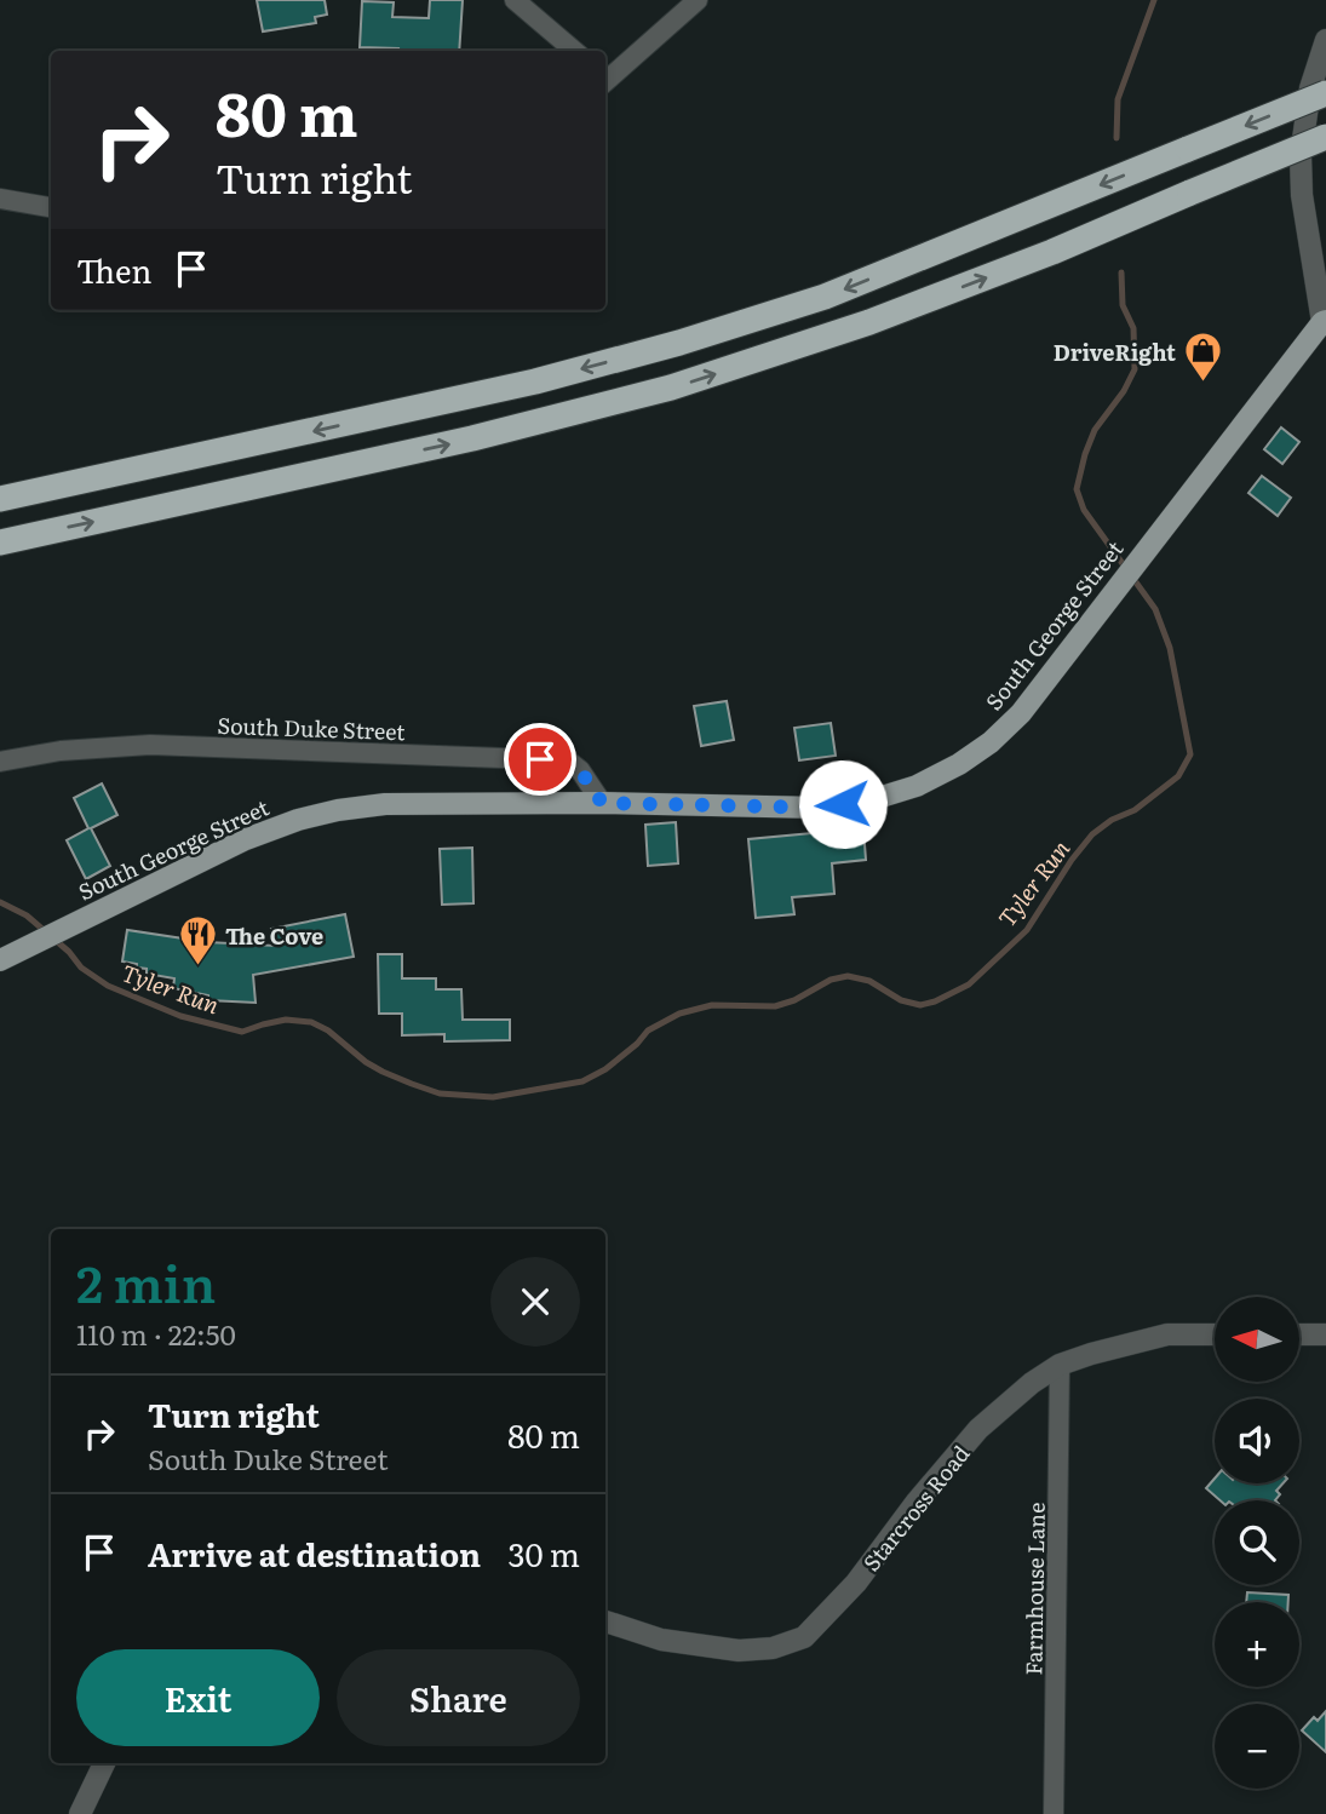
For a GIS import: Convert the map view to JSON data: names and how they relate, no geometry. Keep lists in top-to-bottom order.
{
  "streets": {
    "main road": ["South George Street"],
    "street": ["South Duke Street", "Starcross Road", "Farmhouse Lane"]
  },
  "crossings": [
    ["South George Street", "South Duke Street"],
    ["Starcross Road", "Farmhouse Lane"]
  ],
  "water": ["Tyler Run"],
  "places": {
    "shop": ["DriveRight"],
    "restaurant": ["The Cove"]
  },
  "north": "left",
  "page": {
    "turn": ["80 m", "Turn right"],
    "then": "Then",
    "heading": ["2 min", "110 m · 22:50"],
    "map_buttons": ["+", "−"],
    "list": [
      {
        "name": "Turn right",
        "note": "South Duke Street",
        "value": "80 m"
      },
      {
        "name": "Arrive at destination",
        "value": "30 m"
      }
    ],
    "buttons": ["Exit", "Share"]
  }
}
